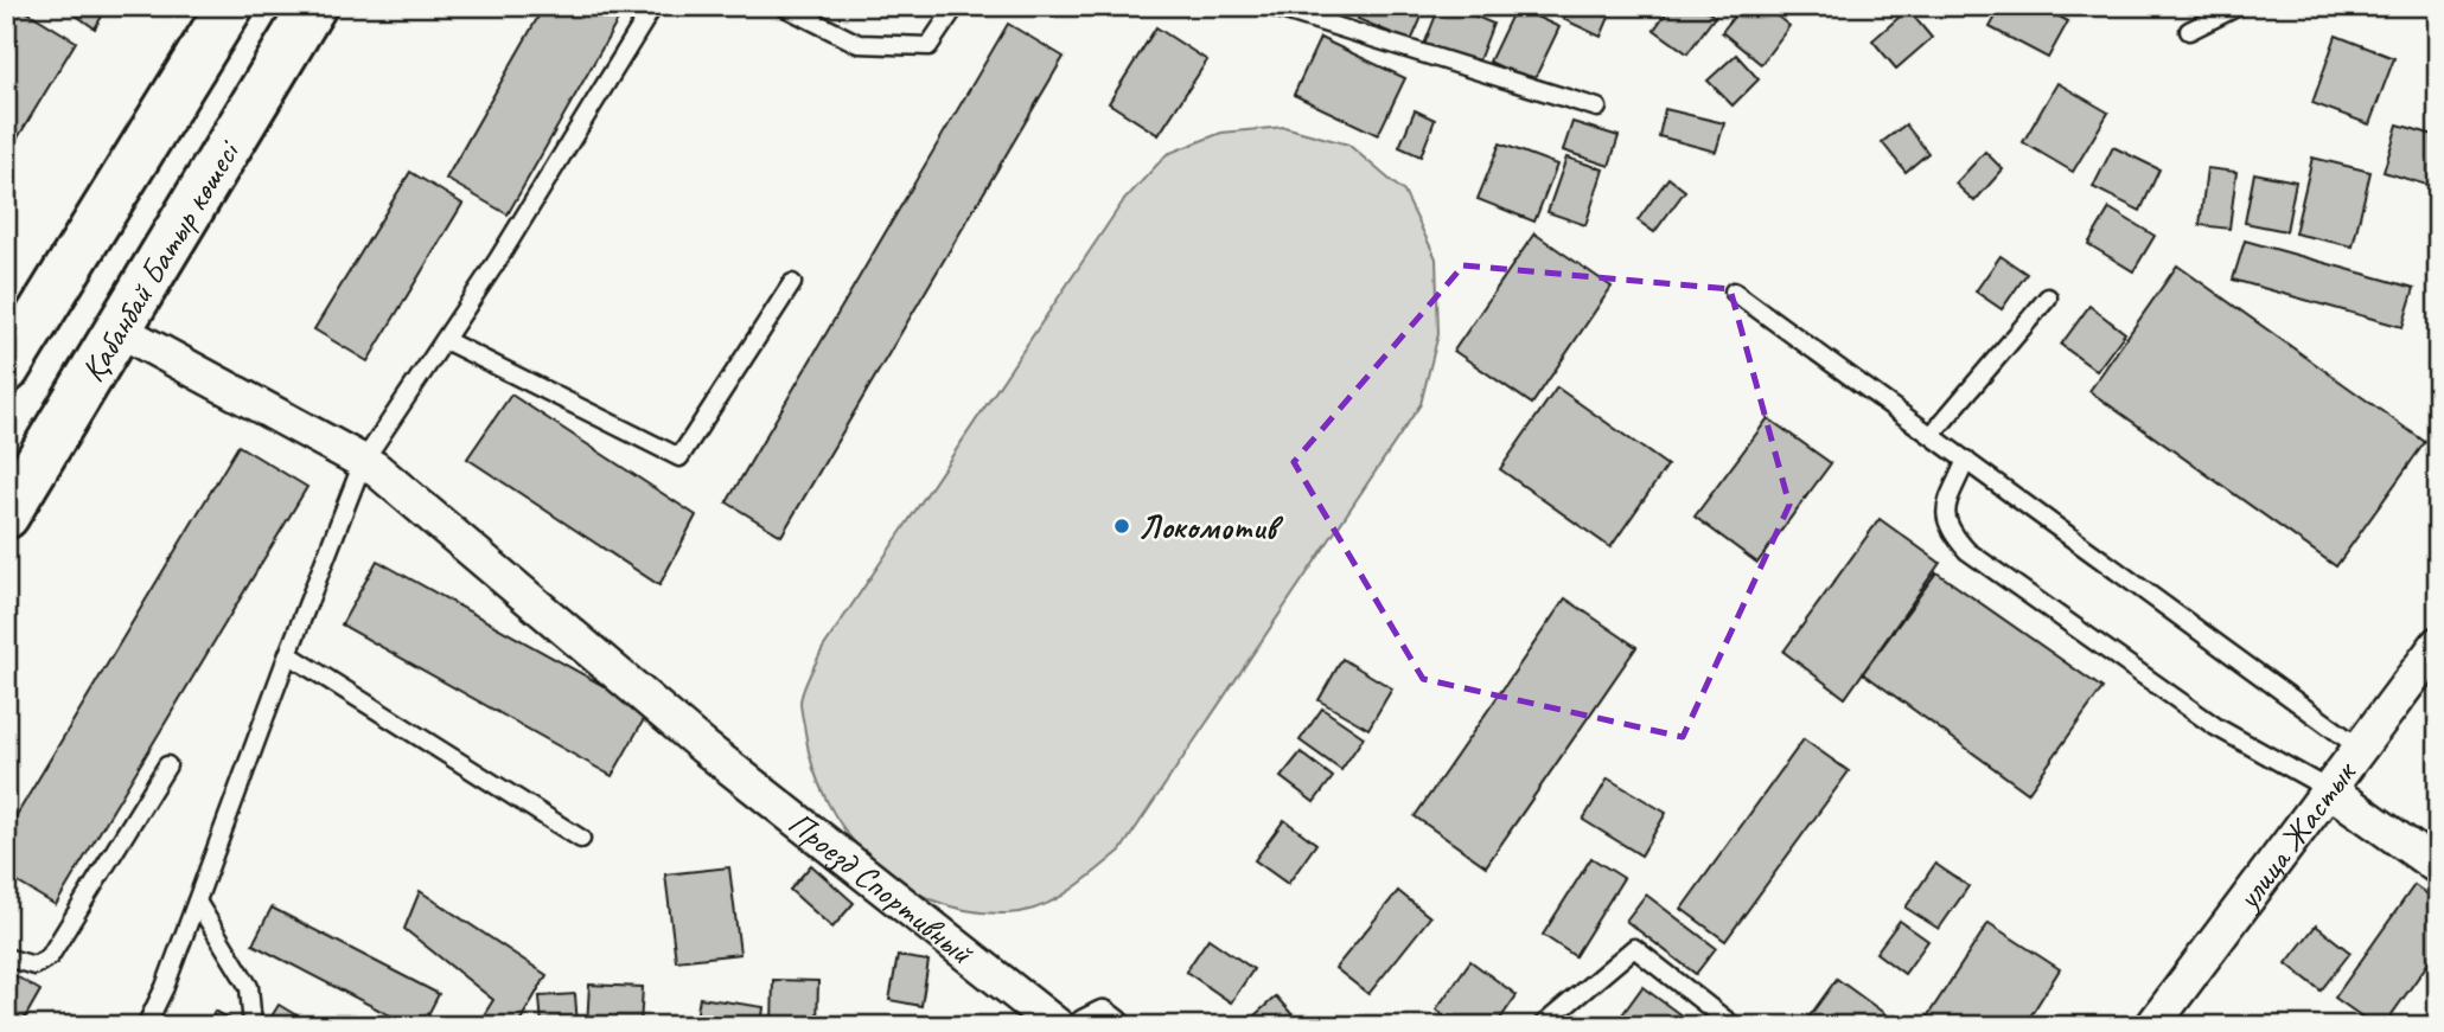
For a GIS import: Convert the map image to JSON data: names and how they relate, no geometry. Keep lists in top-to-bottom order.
{
  "streets": {
    "main road": ["Қабанбай Батыр көшесі"],
    "street": ["улица Жастык", "Проезд Спортивный"]
  },
  "crossings": [
    ["Қабанбай Батыр көшесі", "Проезд Спортивный"]
  ],
  "places": ["Локомотив"]
}
